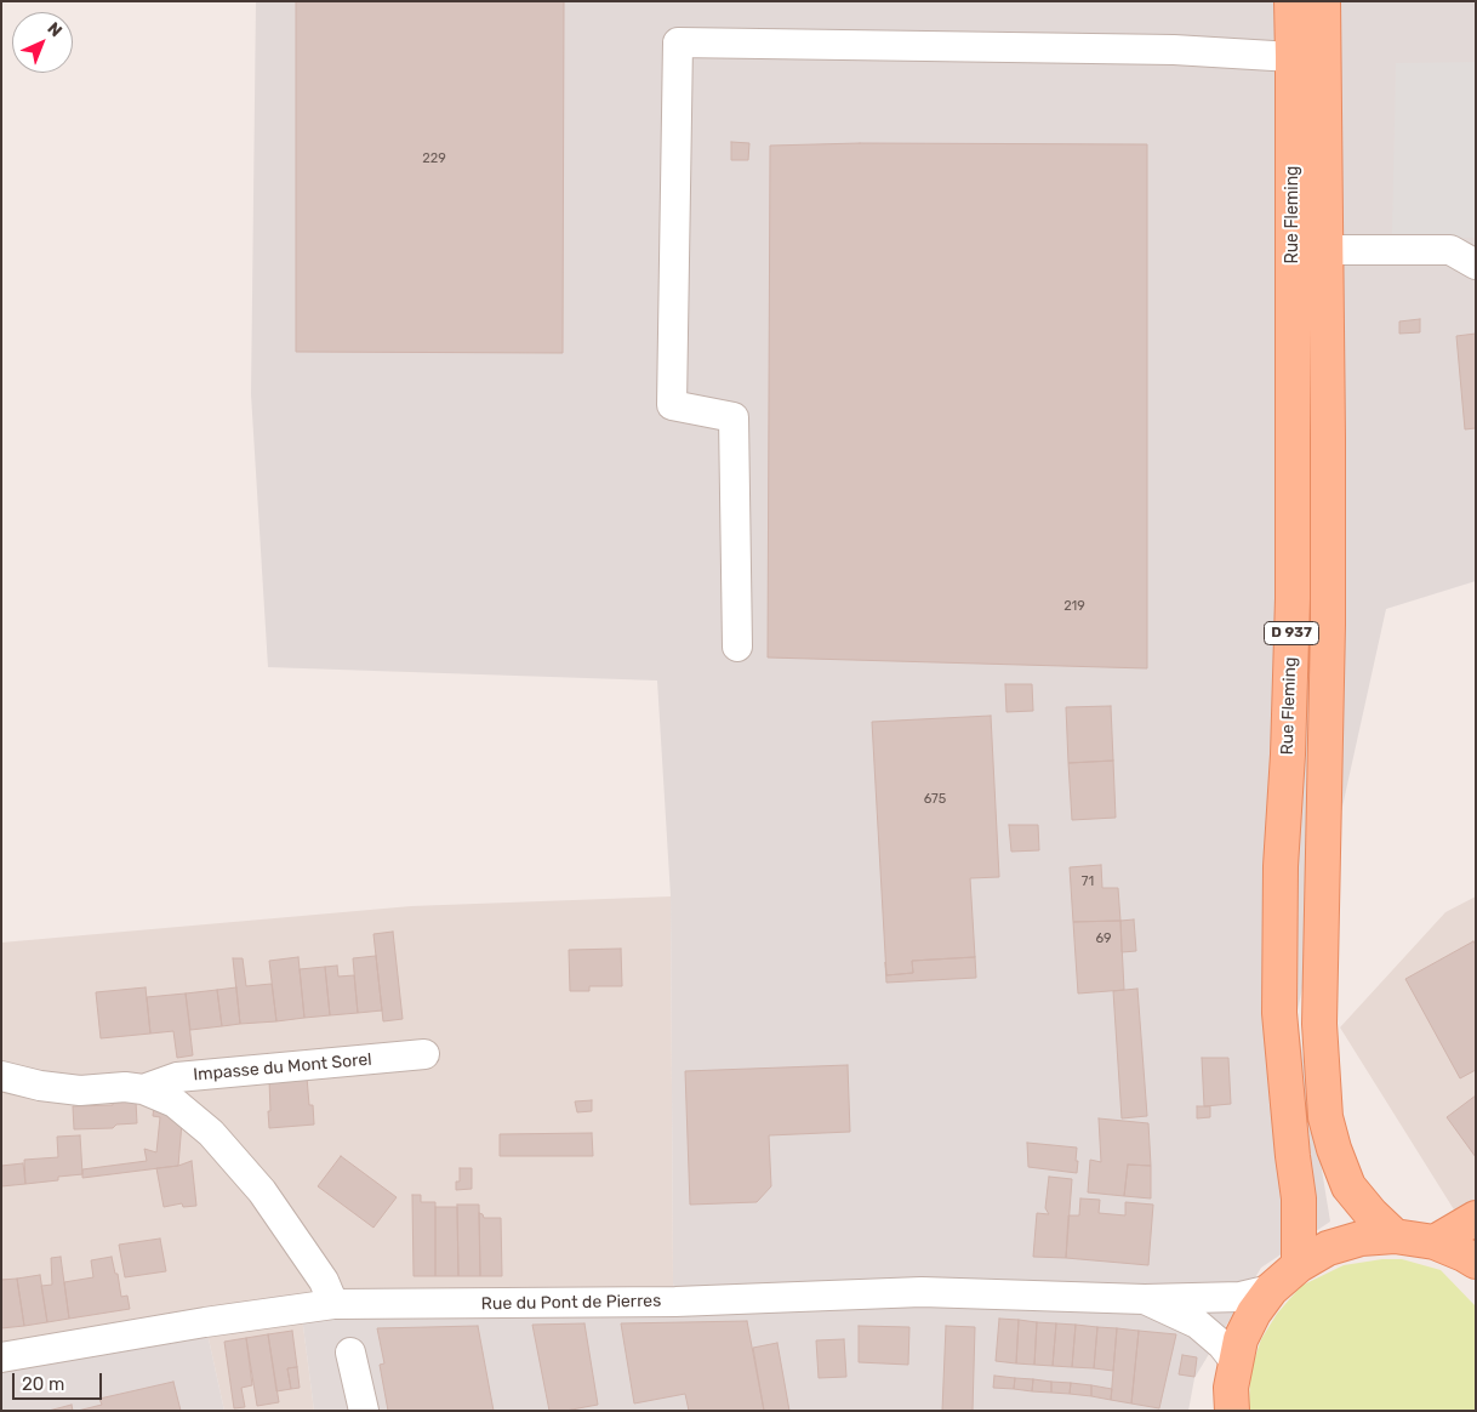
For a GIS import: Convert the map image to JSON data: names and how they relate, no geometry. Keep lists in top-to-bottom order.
{
  "streets": {
    "main road": ["Rue Fleming", "D 937"],
    "street": ["Impasse du Mont Sorel", "Rue du Pont de Pierres"]
  },
  "house_numbers": [
    "229",
    "219",
    "675",
    "71",
    "69"
  ],
  "scale_bar": "20 m",
  "north": "top right"
}
